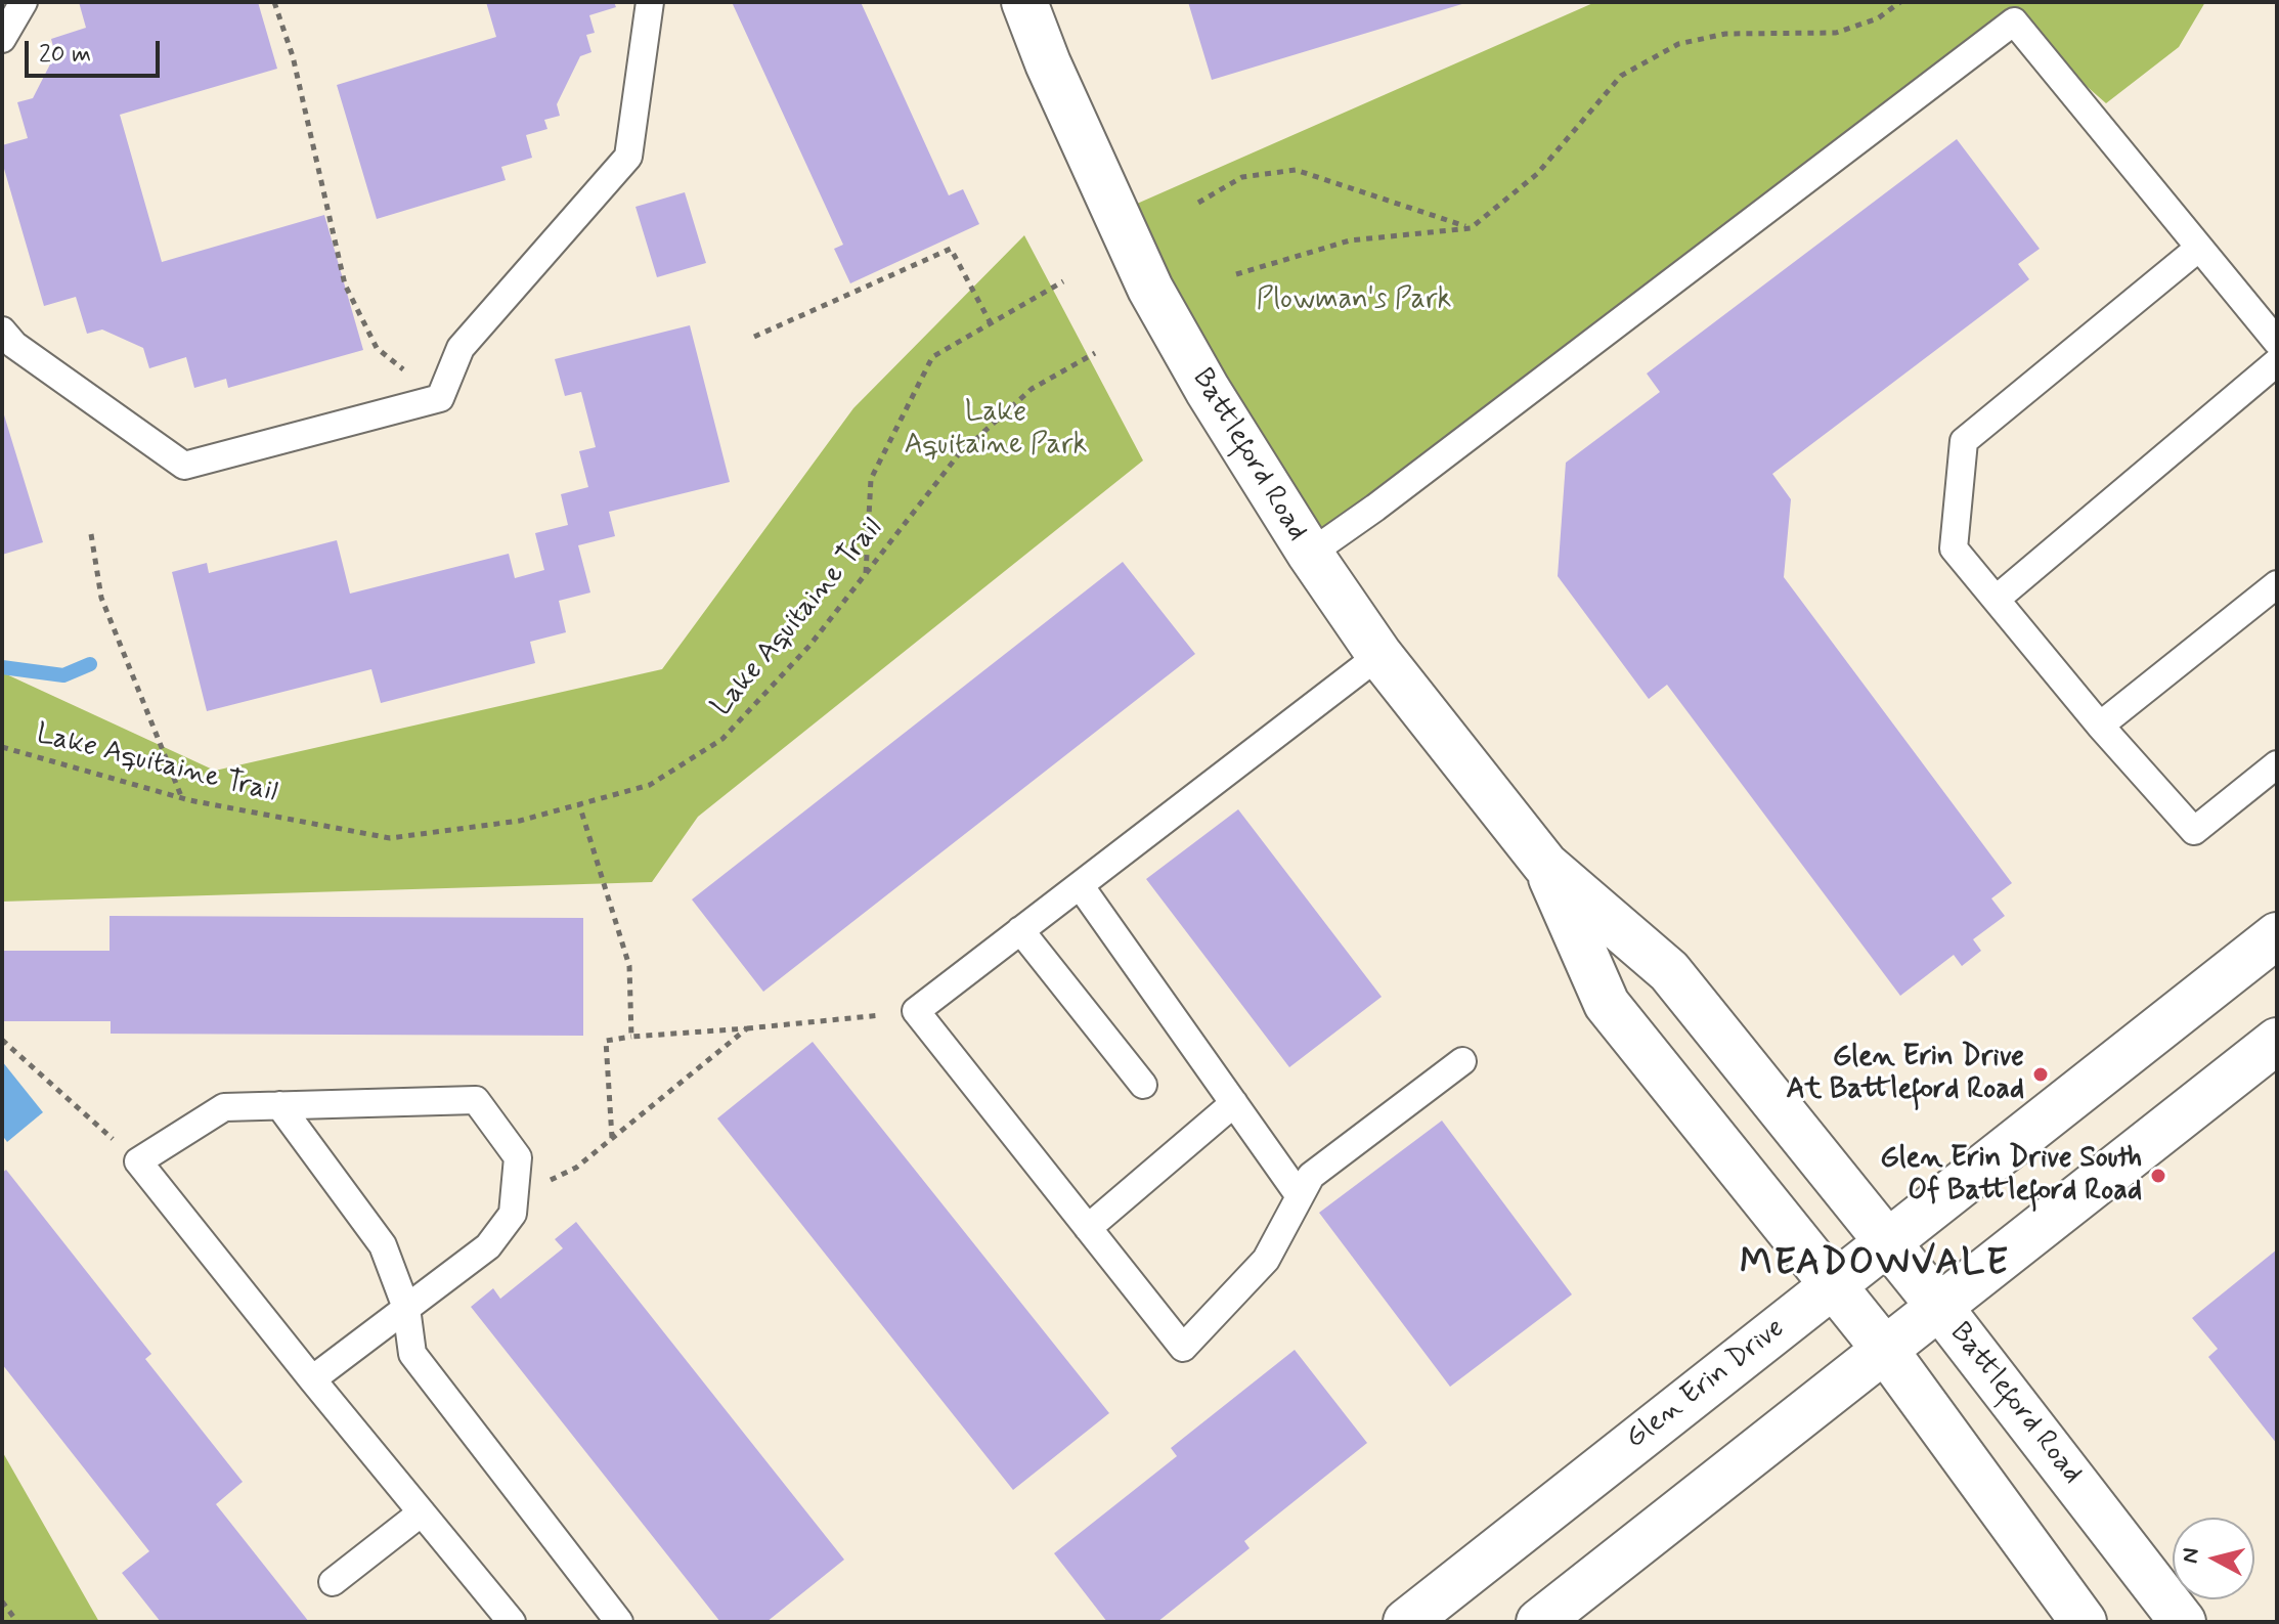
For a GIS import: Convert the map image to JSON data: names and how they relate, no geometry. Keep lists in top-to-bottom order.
{
  "streets": {
    "street": ["Battleford Road", "Glen Erin Drive"],
    "path": ["Lake Aquitaine Trail"]
  },
  "crossings": [
    ["Battleford Road", "Glen Erin Drive"]
  ],
  "districts": ["MEADOWVALE"],
  "parks": ["Plowman's Park", "Lake Aquitaine Park"],
  "places": ["Glen Erin Drive At Battleford Road", "Glen Erin Drive South Of Battleford Road"],
  "scale_bar": "20 m",
  "north": "left"
}
